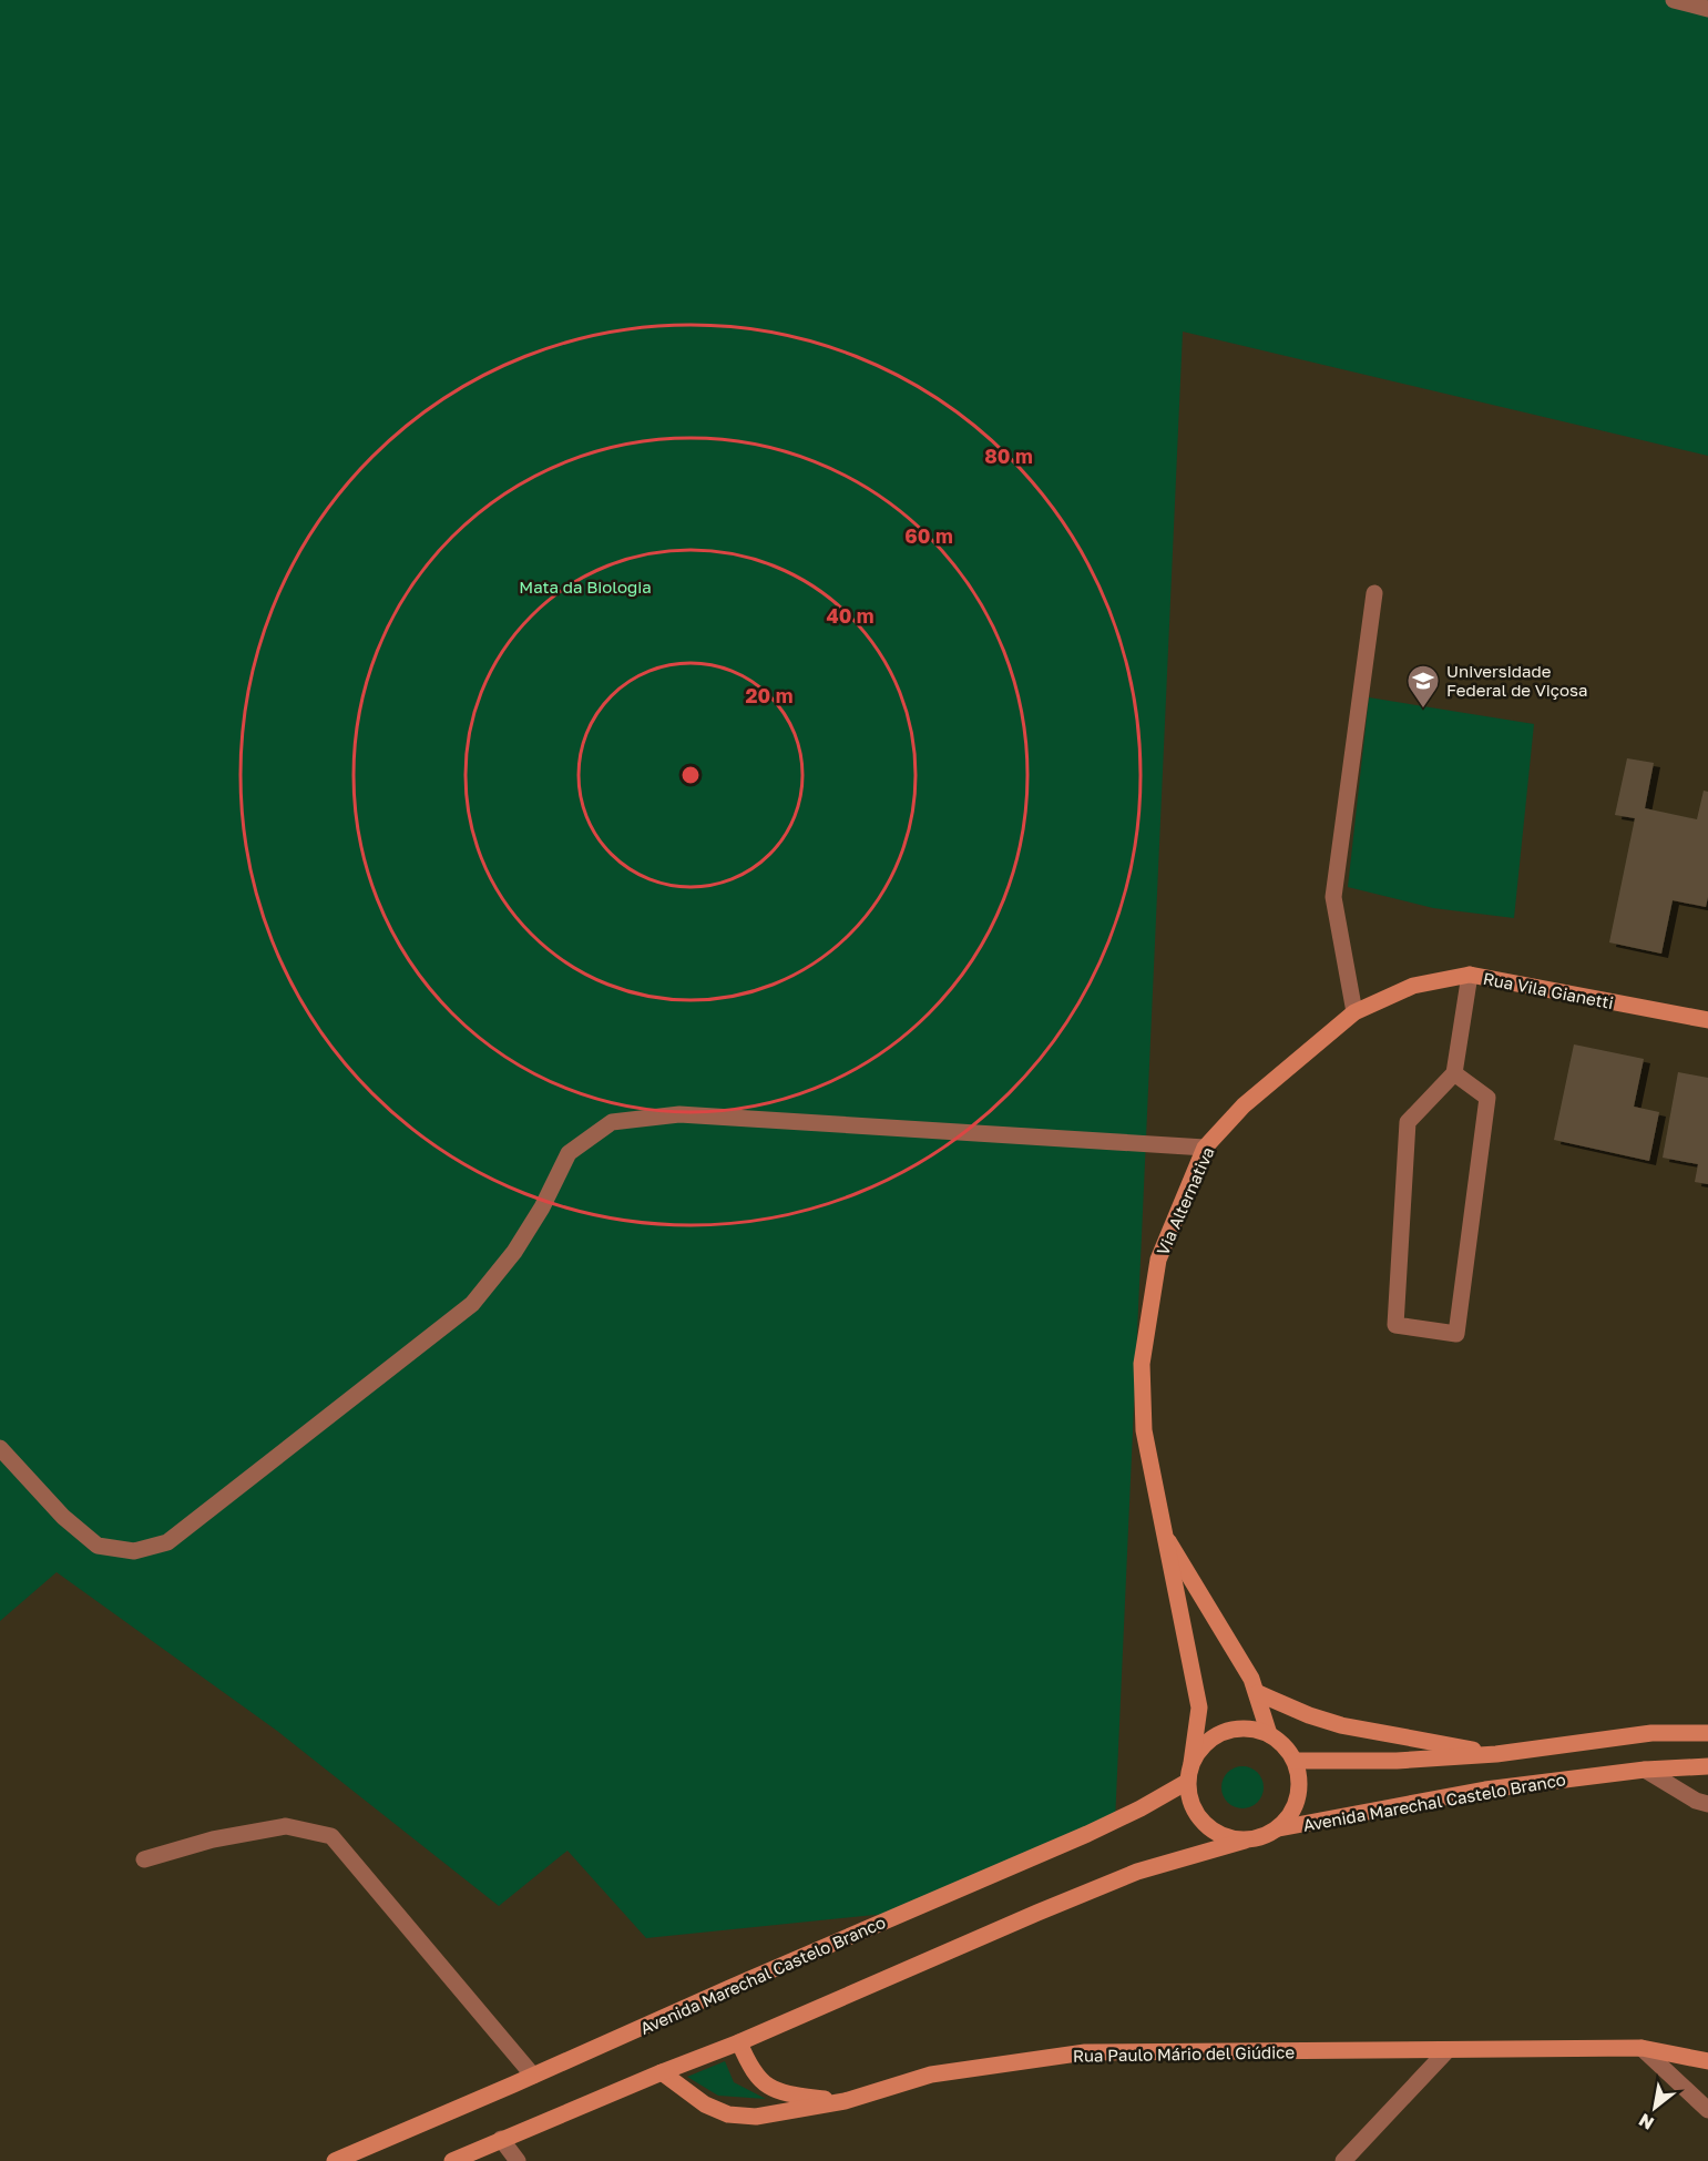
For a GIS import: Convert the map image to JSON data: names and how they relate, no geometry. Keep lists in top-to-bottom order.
{
  "streets": {
    "main road": [
      "Rua Vila Gianetti",
      "Via Alternativa",
      "Avenida Marechal Castelo Branco",
      "Rua Paulo Mário del Giúdice"
    ]
  },
  "crossings": [
    ["Rua Vila Gianetti", "Via Alternativa"],
    ["Via Alternativa", "Avenida Marechal Castelo Branco"]
  ],
  "parks": ["Mata da Biologia"],
  "places": {
    "school or university": ["Universidade Federal de Viçosa"]
  },
  "north": "bottom left",
  "rings": [
    "80 m",
    "60 m",
    "40 m",
    "20 m"
  ]
}
